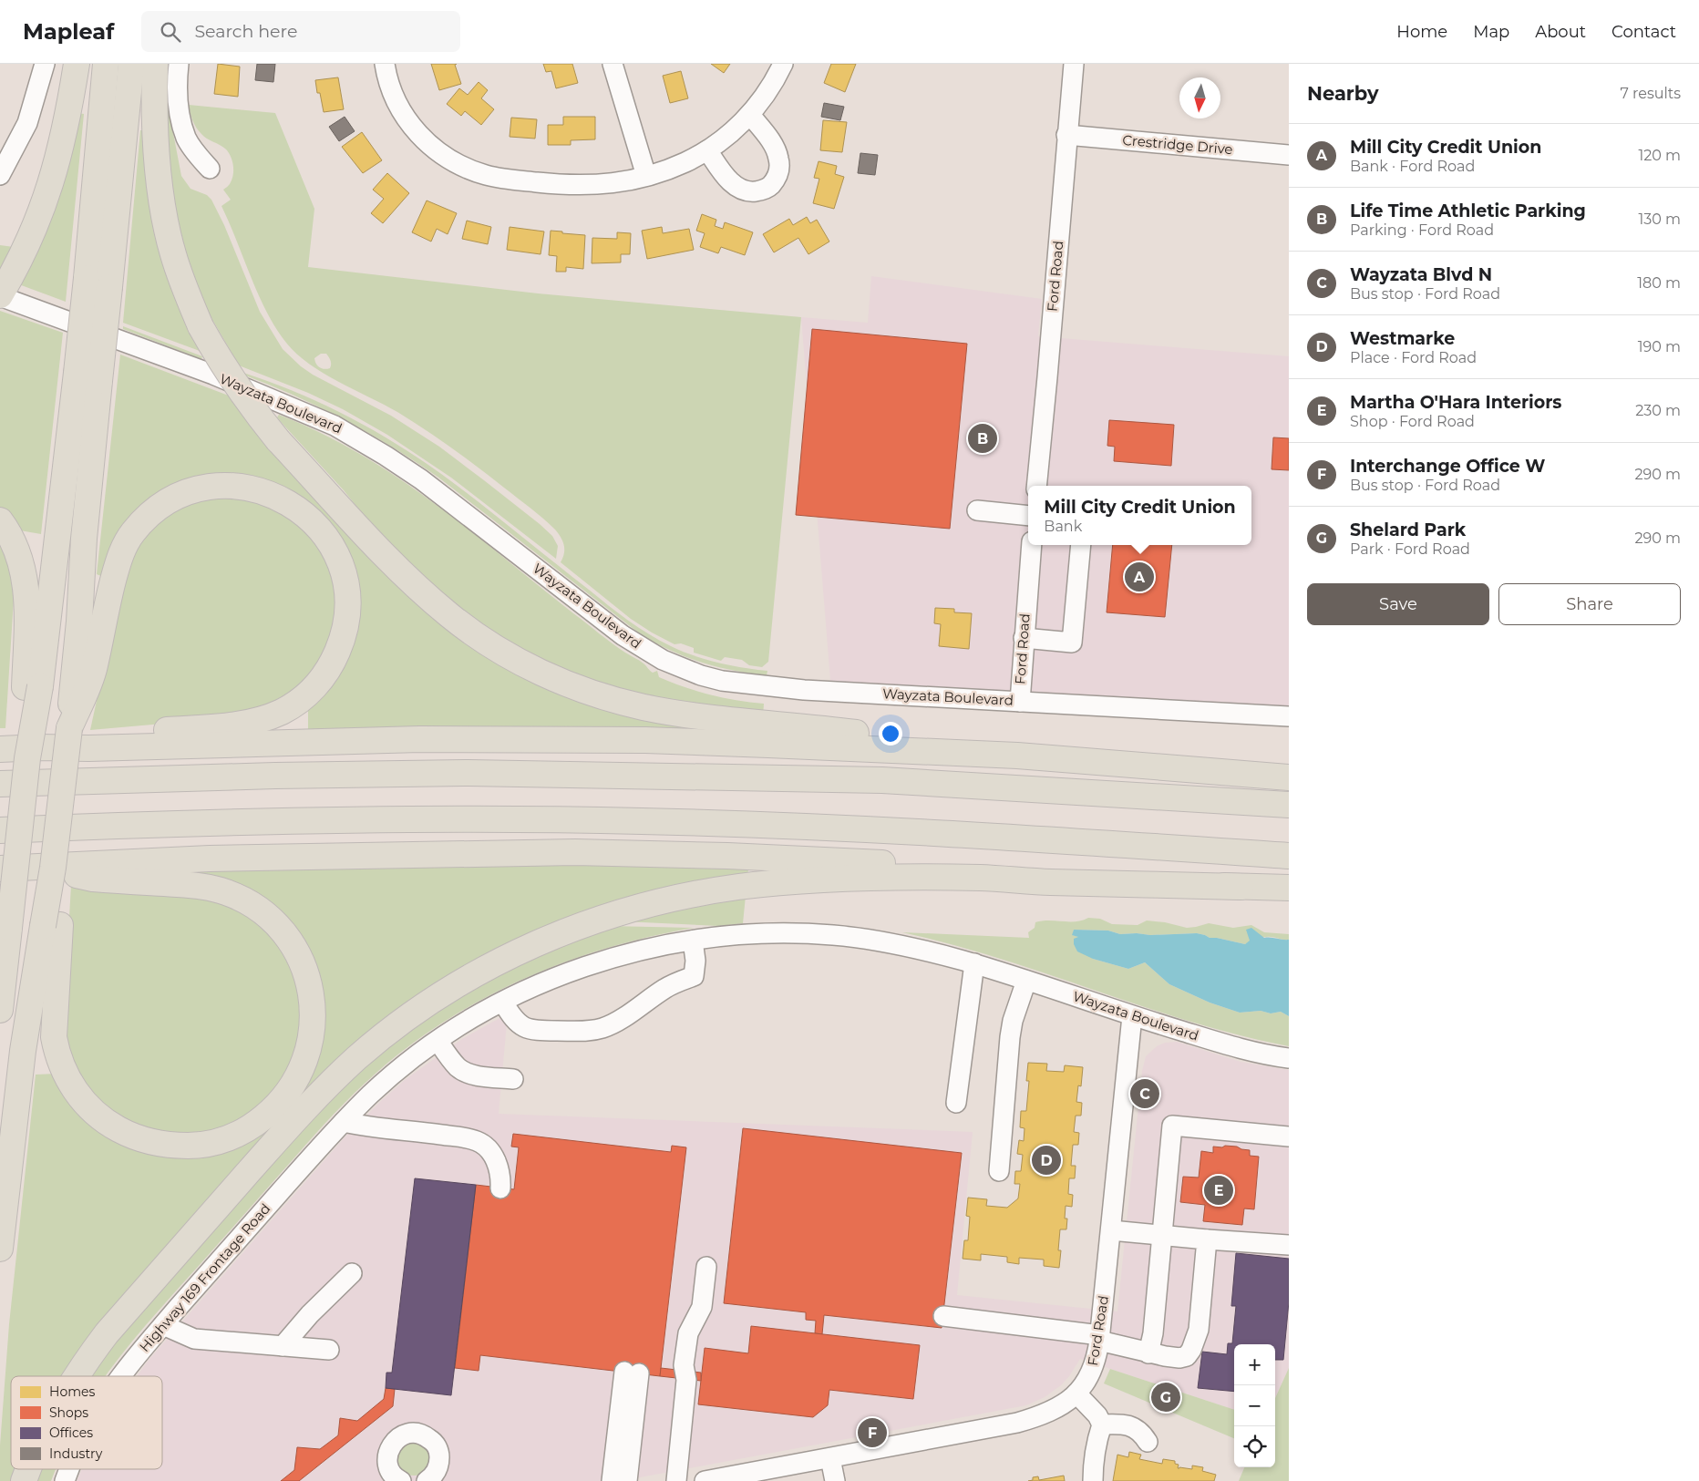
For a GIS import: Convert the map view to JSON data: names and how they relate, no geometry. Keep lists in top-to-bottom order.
{
  "streets": {
    "street": [
      "Crestridge Drive",
      "Ford Road",
      "Wayzata Boulevard",
      "Highway 169 Frontage Road"
    ]
  },
  "crossings": [
    ["Crestridge Drive", "Ford Road"],
    ["Ford Road", "Wayzata Boulevard"],
    ["Wayzata Boulevard", "Highway 169 Frontage Road"]
  ],
  "legend": [
    "Homes",
    "Shops",
    "Offices",
    "Industry"
  ],
  "north": "bottom",
  "page": {
    "header": "Mapleaf",
    "search": "Search here",
    "nav": [
      "Home",
      "Map",
      "About",
      "Contact"
    ],
    "heading": ["Nearby", "7 results"],
    "list": [
      {
        "mark": "A",
        "name": "Mill City Credit Union",
        "note": "Bank · Ford Road",
        "value": "120 m"
      },
      {
        "mark": "B",
        "name": "Life Time Athletic Parking",
        "note": "Parking · Ford Road",
        "value": "130 m"
      },
      {
        "mark": "C",
        "name": "Wayzata Blvd N",
        "note": "Bus stop · Ford Road",
        "value": "180 m"
      },
      {
        "mark": "D",
        "name": "Westmarke",
        "note": "Place · Ford Road",
        "value": "190 m"
      },
      {
        "mark": "E",
        "name": "Martha O'Hara Interiors",
        "note": "Shop · Ford Road",
        "value": "230 m"
      },
      {
        "mark": "F",
        "name": "Interchange Office W",
        "note": "Bus stop · Ford Road",
        "value": "290 m"
      },
      {
        "mark": "G",
        "name": "Shelard Park",
        "note": "Park · Ford Road",
        "value": "290 m"
      }
    ],
    "pins": [
      "B",
      "A",
      "C",
      "D",
      "E",
      "G",
      "F"
    ],
    "popup": ["Mill City Credit Union", "Bank"],
    "buttons": ["Save", "Share"],
    "map_buttons": ["+", "−"]
  }
}
